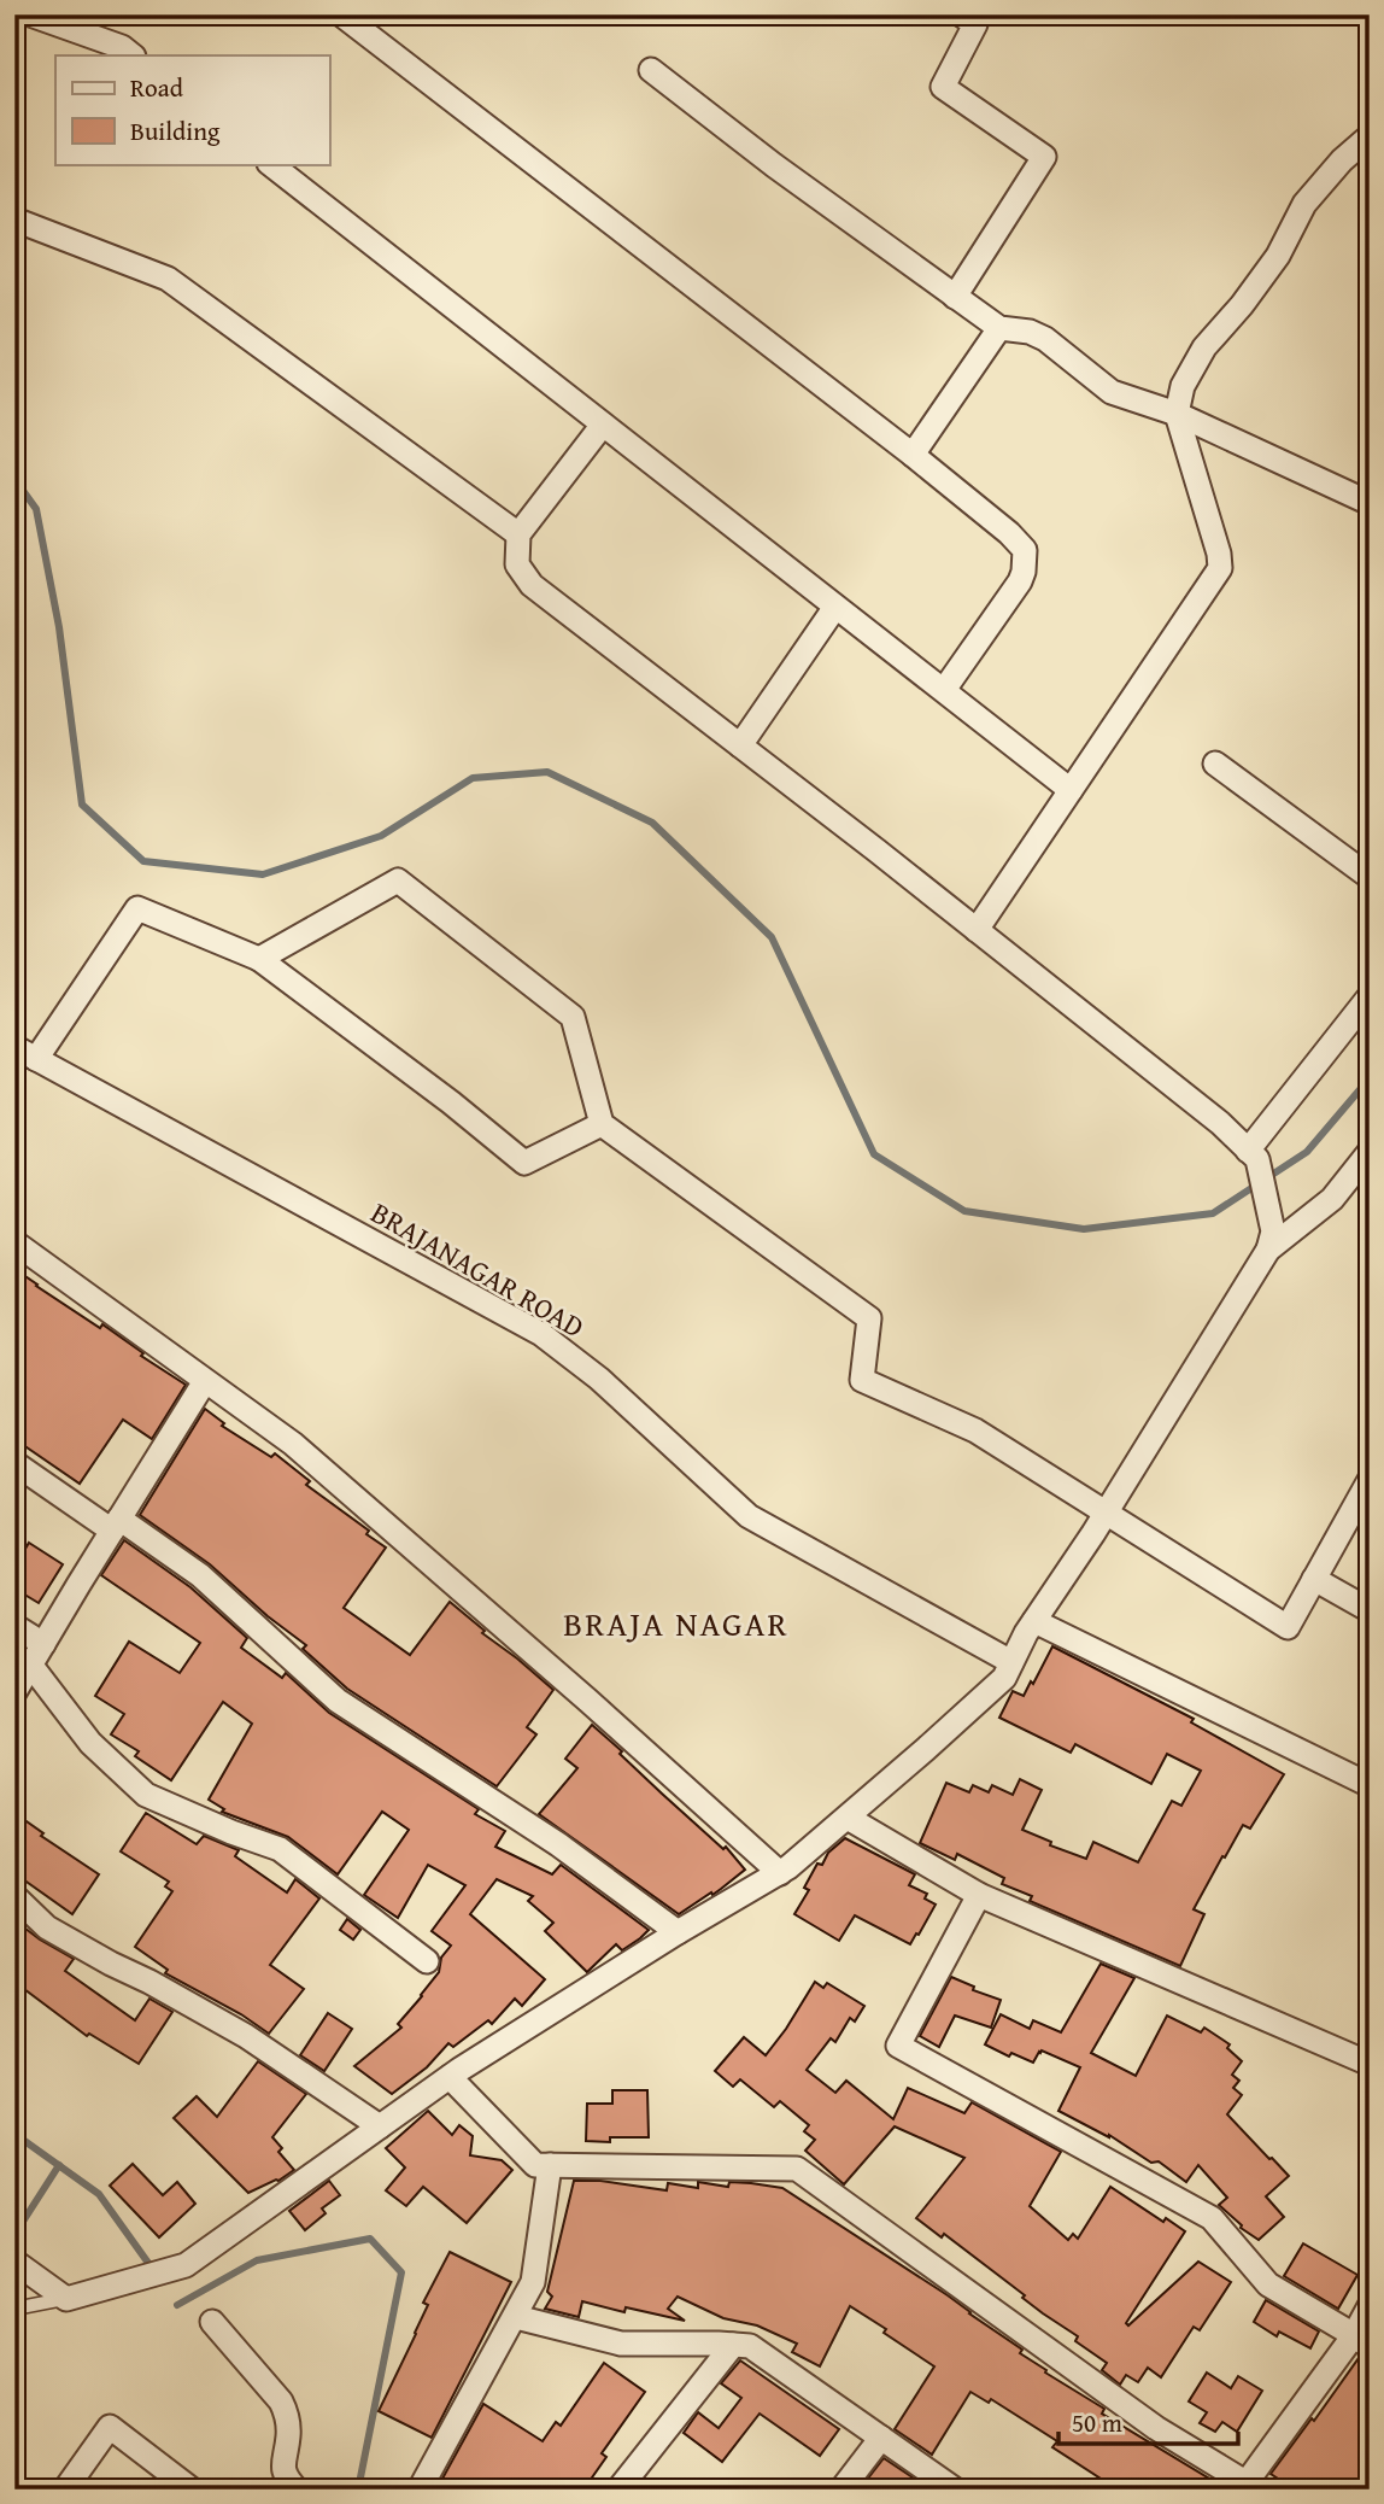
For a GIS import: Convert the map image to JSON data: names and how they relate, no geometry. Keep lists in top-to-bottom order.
{
  "streets": {
    "street": ["BRAJANAGAR ROAD"]
  },
  "districts": ["BRAJA NAGAR"],
  "legend": ["Road", "Building"],
  "scale_bar": "50 m"
}
